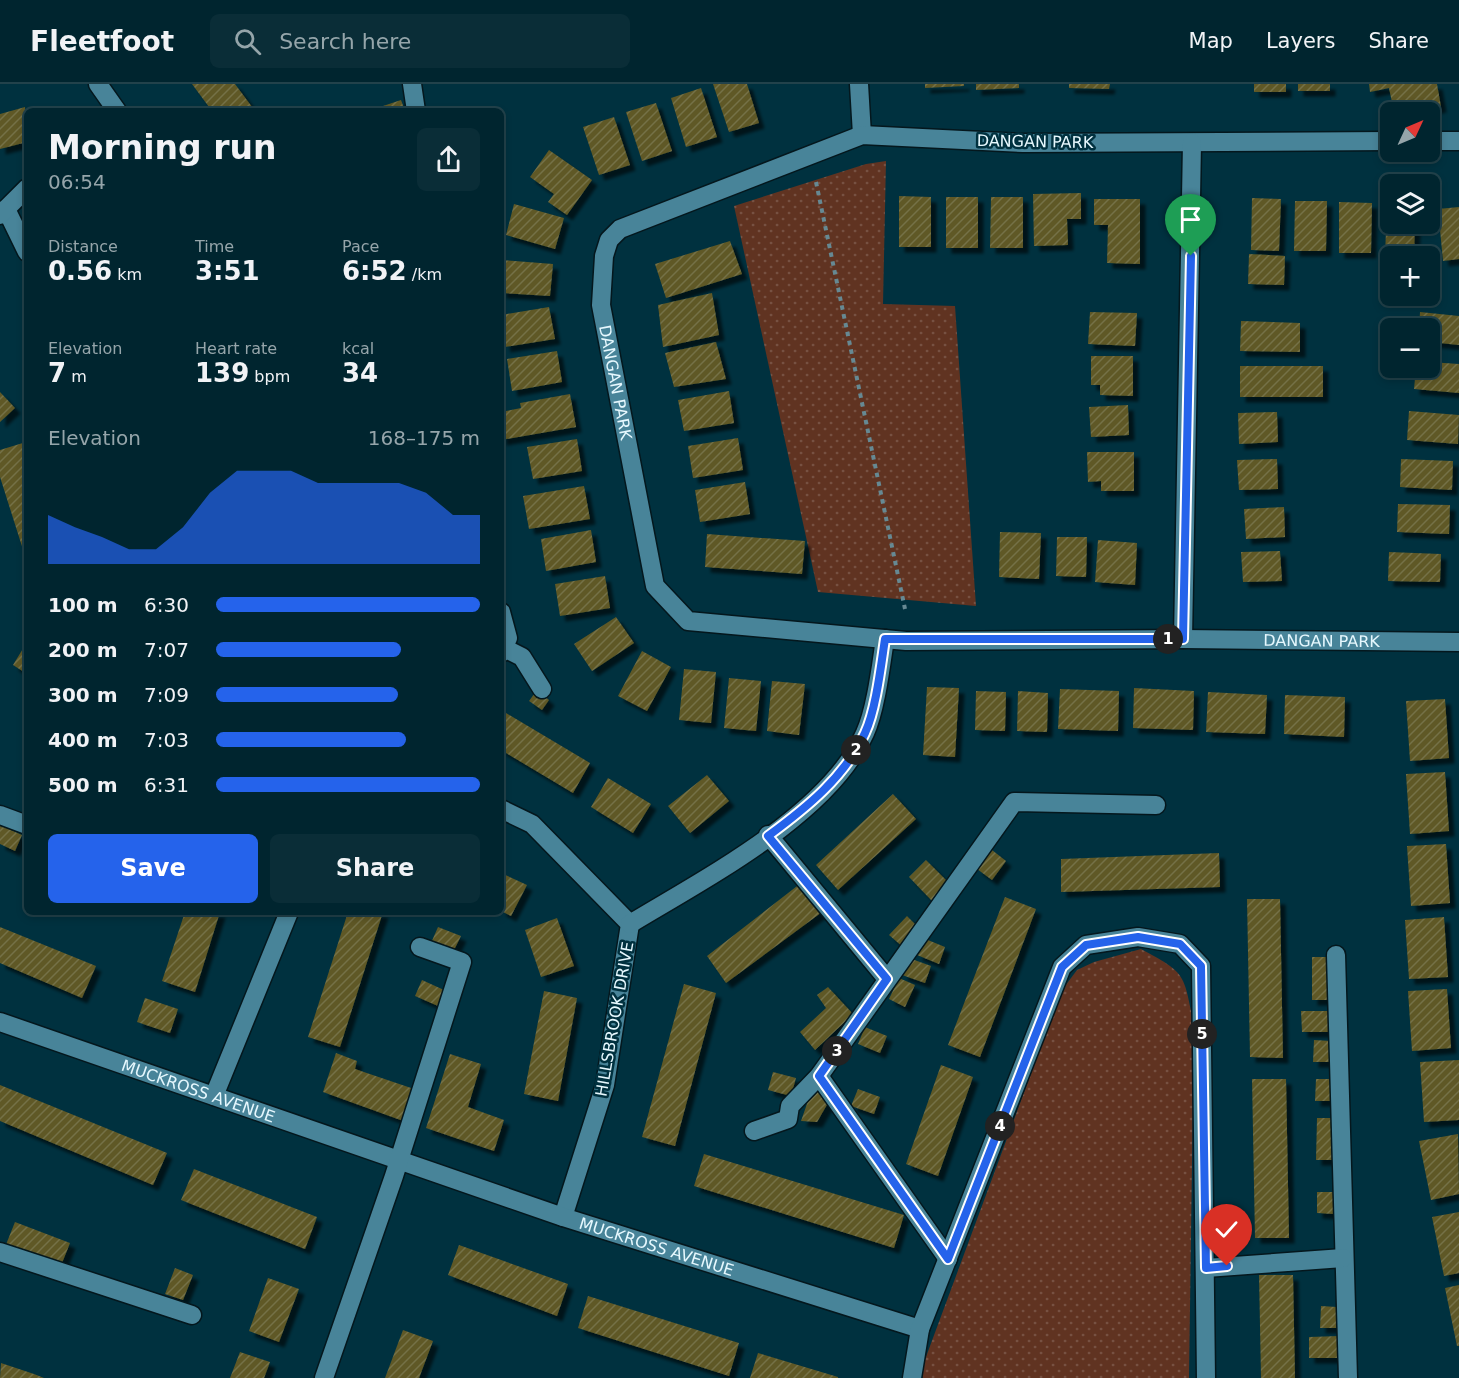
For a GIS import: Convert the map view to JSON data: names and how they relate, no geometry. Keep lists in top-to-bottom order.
{
  "streets": {
    "street": ["DANGAN PARK", "HILLSBROOK DRIVE", "MUCKROSS AVENUE"]
  },
  "crossings": [
    ["DANGAN PARK", "HILLSBROOK DRIVE"],
    ["HILLSBROOK DRIVE", "MUCKROSS AVENUE"]
  ],
  "north": "top right",
  "page": {
    "header": "Fleetfoot",
    "search": "Search here",
    "nav": ["Map", "Layers", "Share"],
    "map_buttons": ["+", "−"],
    "heading": ["Morning run", "06:54"],
    "stats": [
      ["Distance", "0.56 km"],
      ["Time", "3:51"],
      ["Pace", "6:52 /km"],
      ["Elevation", "7 m"],
      ["Heart rate", "139 bpm"],
      ["kcal", "34"]
    ],
    "chart": ["Elevation", "168–175 m"],
    "list": [
      {
        "name": "100 m",
        "note": "6:30"
      },
      {
        "name": "200 m",
        "note": "7:07"
      },
      {
        "name": "300 m",
        "note": "7:09"
      },
      {
        "name": "400 m",
        "note": "7:03"
      },
      {
        "name": "500 m",
        "note": "6:31"
      }
    ],
    "pins": [
      "1",
      "2",
      "5",
      "3",
      "4"
    ],
    "buttons": ["Save", "Share"]
  }
}
